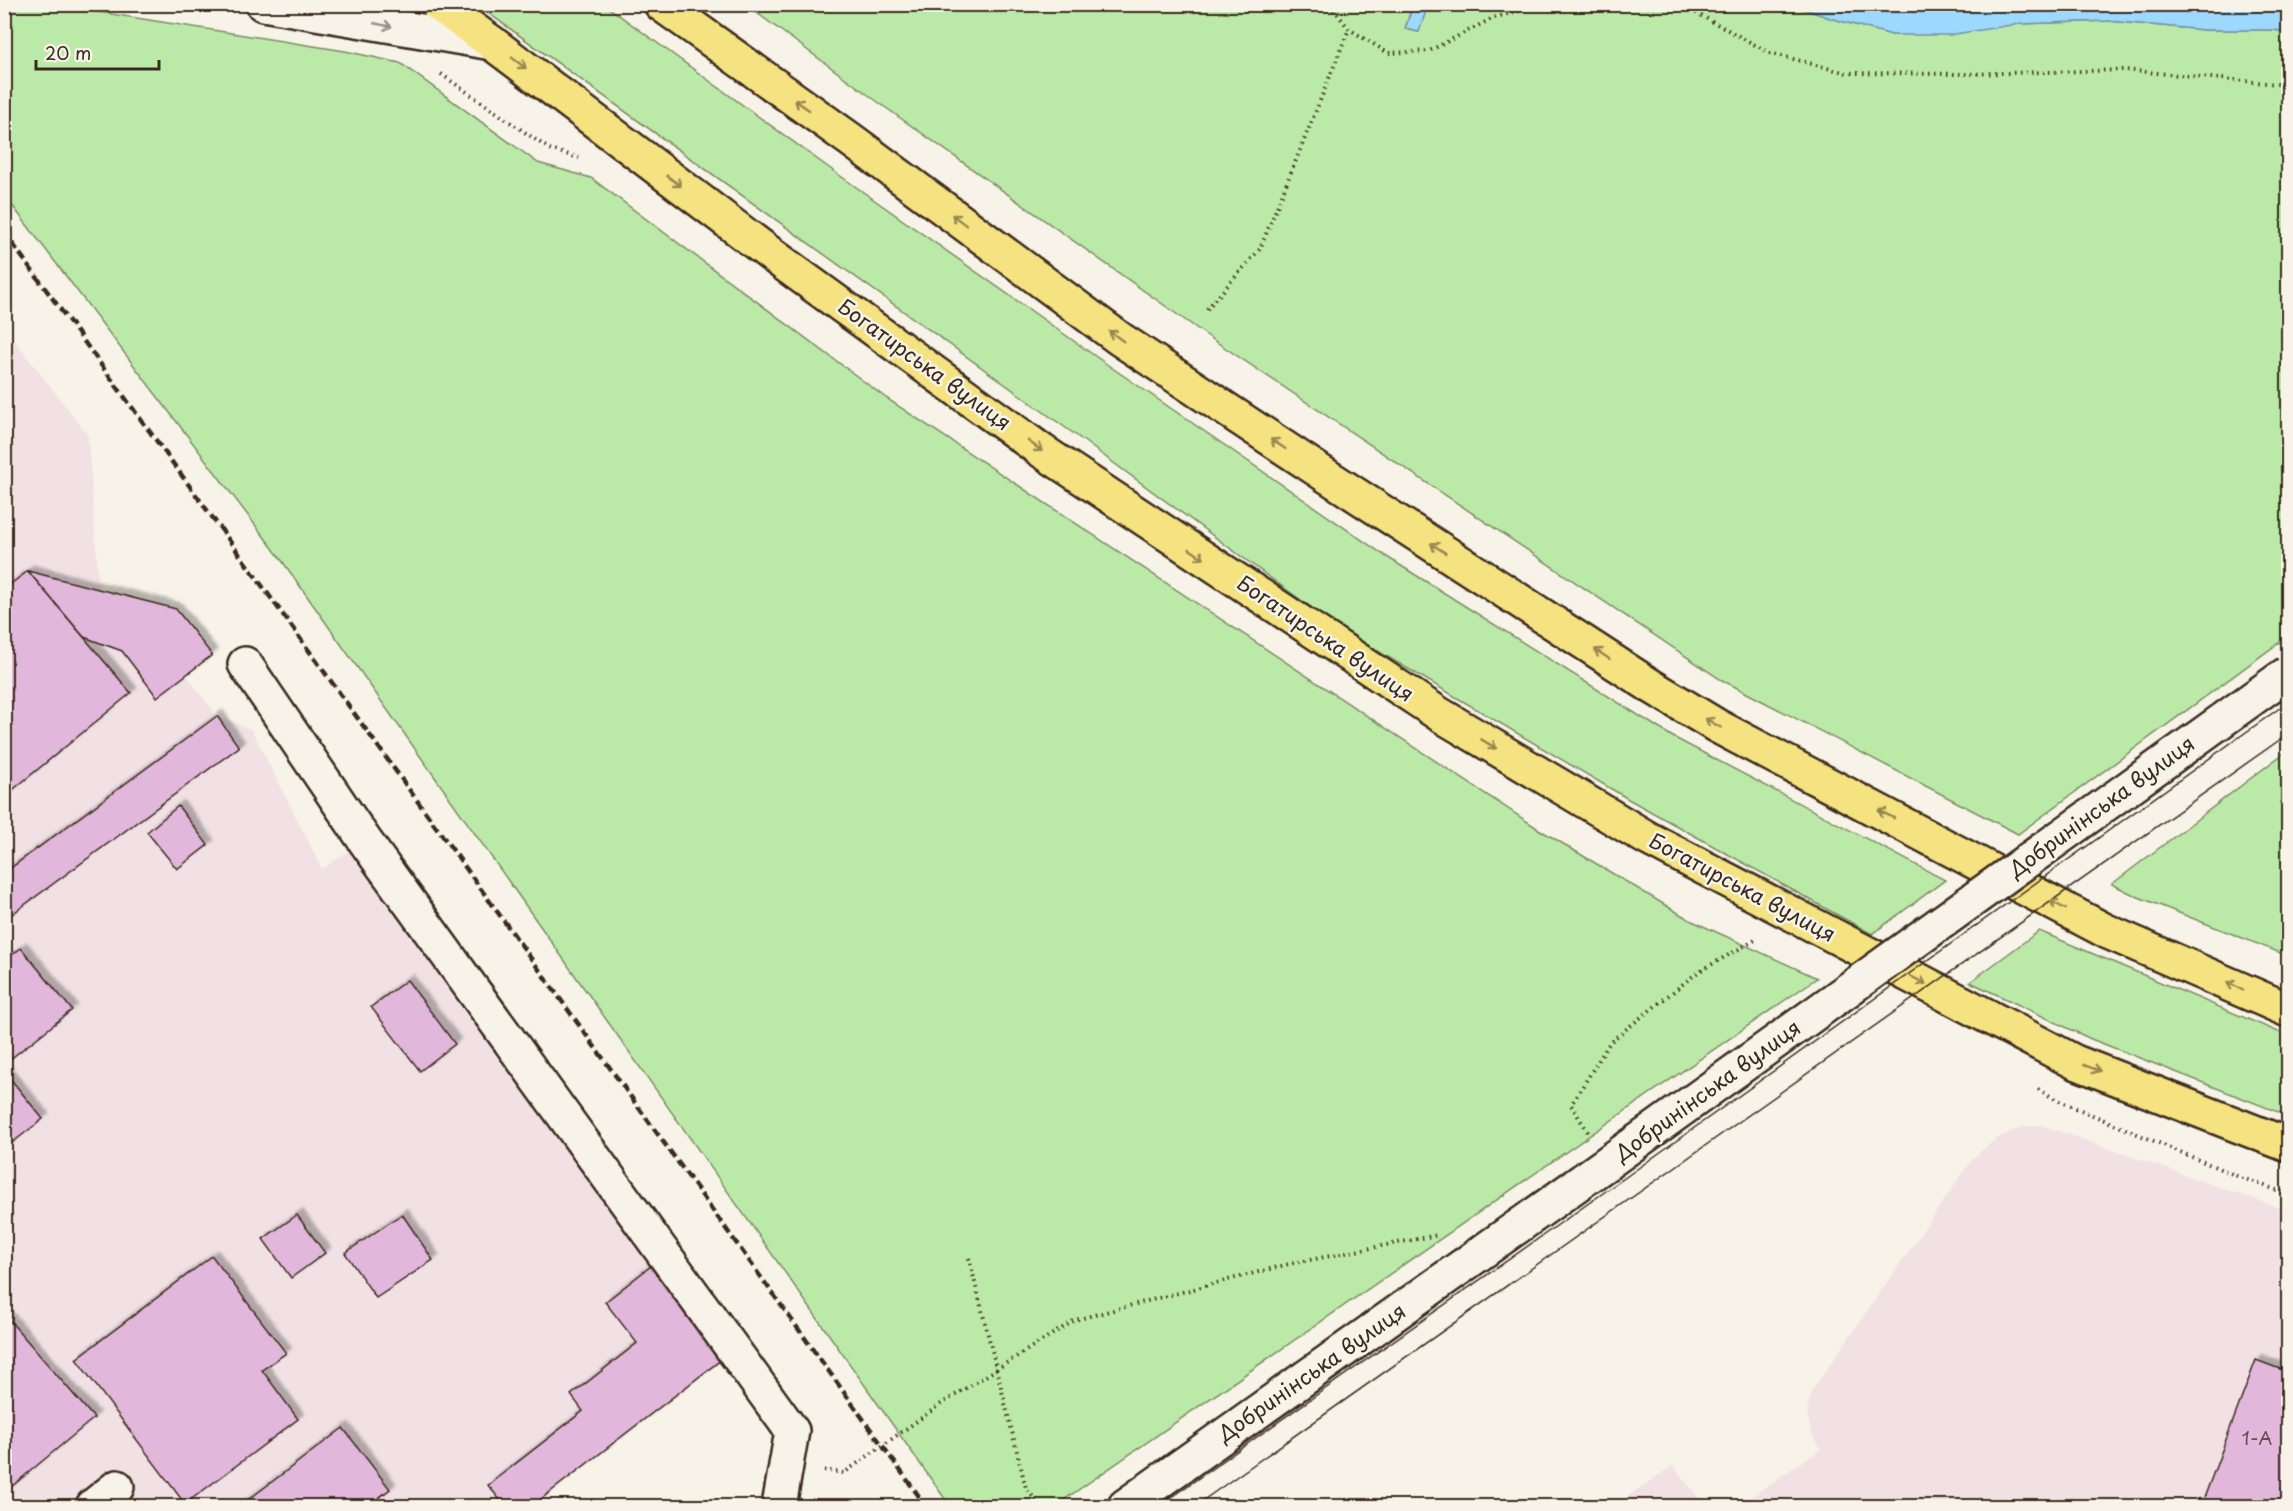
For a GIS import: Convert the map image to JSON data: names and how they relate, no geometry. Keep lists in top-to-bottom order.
{
  "streets": {
    "main road": ["Богатирська вулиця"],
    "street": ["Добринінська вулиця"]
  },
  "house_numbers": ["1-А"],
  "scale_bar": "20 m"
}
